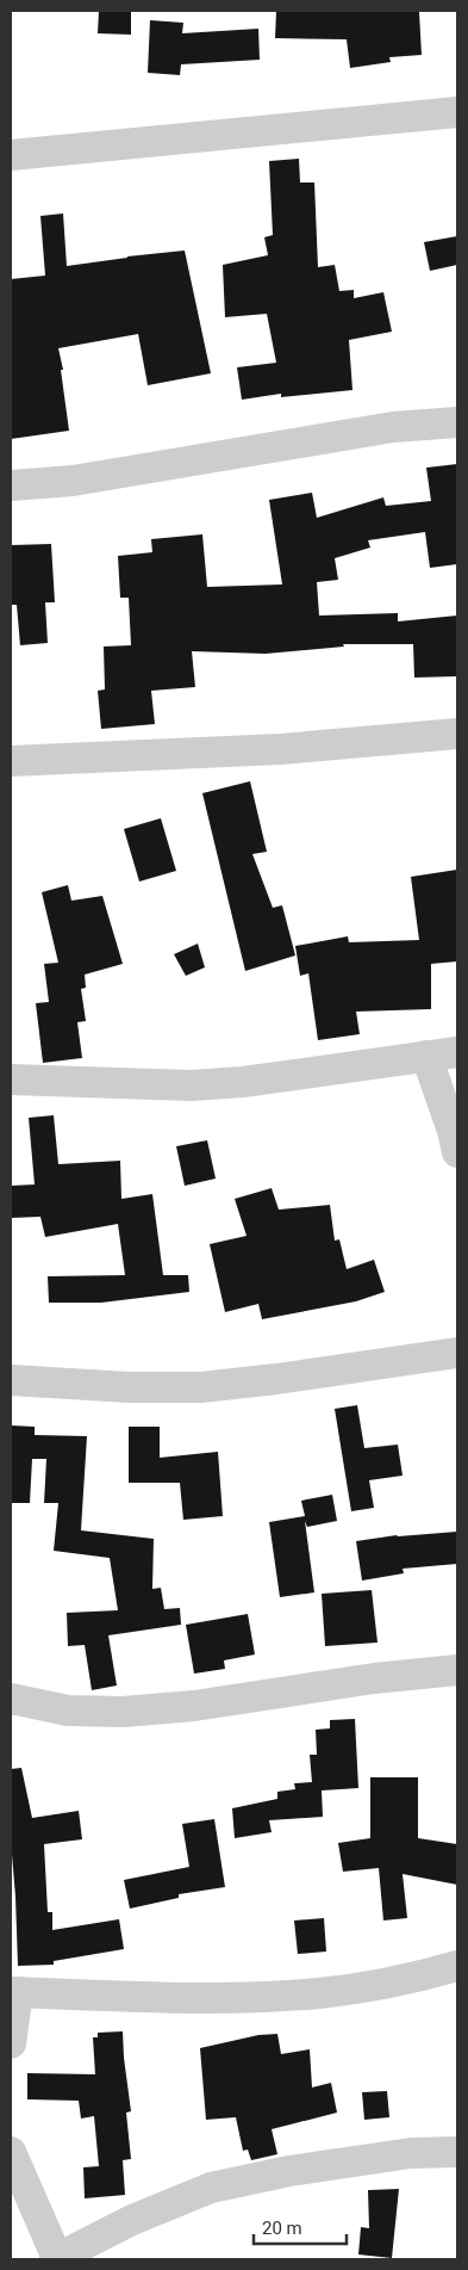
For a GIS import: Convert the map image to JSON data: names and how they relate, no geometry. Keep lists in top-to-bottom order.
{
  "scale_bar": "20 m"
}
